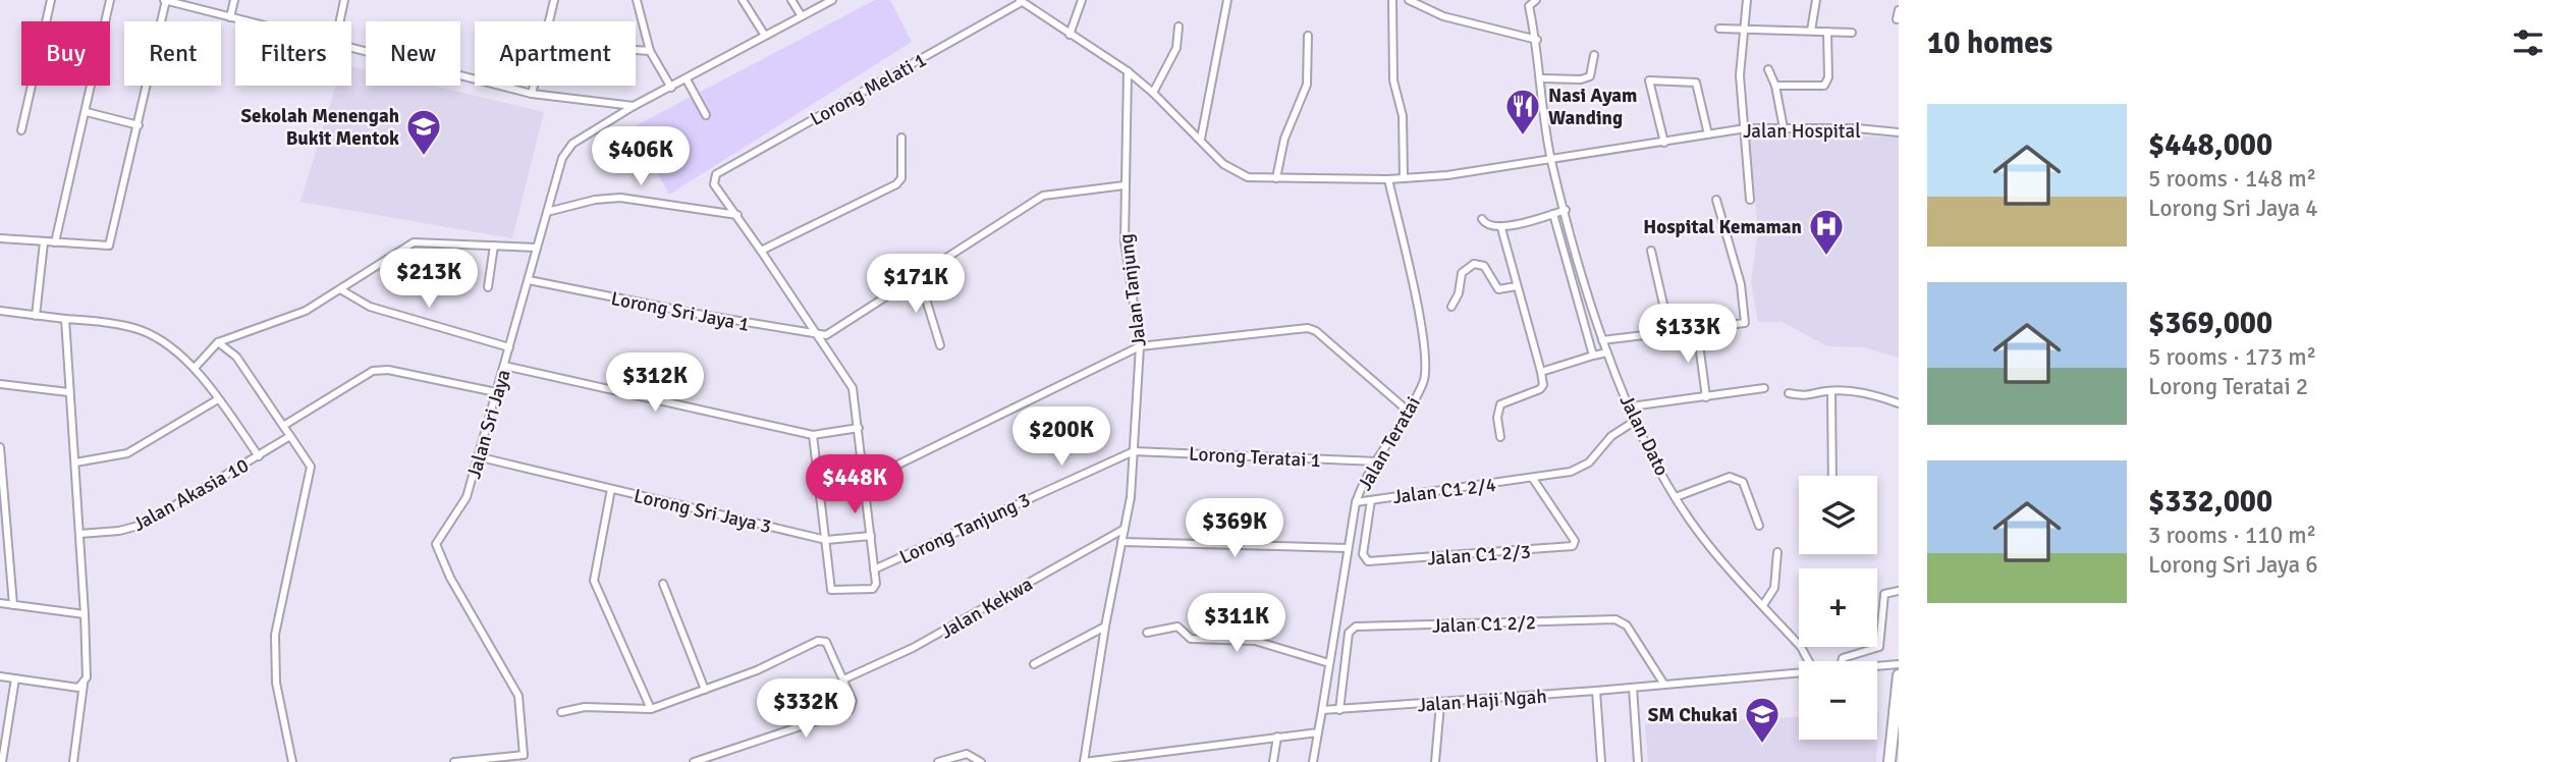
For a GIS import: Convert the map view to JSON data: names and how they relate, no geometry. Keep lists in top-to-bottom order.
{
  "streets": {
    "street": [
      "Lorong Melati 1",
      "Jalan Hospital",
      "Jalan Tanjung",
      "Lorong Sri Jaya 1",
      "Jalan Sri Jaya",
      "Jalan Dato",
      "Jalan Teratai",
      "Lorong Teratai 1",
      "Jalan C1 2/4",
      "Jalan Akasia 10",
      "Lorong Sri Jaya 3",
      "Lorong Tanjung 3",
      "Jalan C1 2/3",
      "Jalan Kekwa",
      "Jalan C1 2/2",
      "Jalan Haji Ngah"
    ]
  },
  "crossings": [
    ["Jalan Tanjung", "Lorong Teratai 1"],
    ["Jalan Tanjung", "Lorong Tanjung 3"],
    ["Jalan Tanjung", "Jalan Kekwa"],
    ["Lorong Sri Jaya 1", "Jalan Sri Jaya"],
    ["Jalan Sri Jaya", "Lorong Sri Jaya 3"],
    ["Jalan Dato", "Jalan C1 2/4"],
    ["Jalan Teratai", "Lorong Teratai 1"],
    ["Jalan Teratai", "Jalan C1 2/4"],
    ["Jalan Teratai", "Jalan Haji Ngah"],
    ["Lorong Teratai 1", "Lorong Tanjung 3"],
    ["Jalan C1 2/4", "Jalan C1 2/3"],
    ["Jalan C1 2/2", "Jalan Haji Ngah"]
  ],
  "places": {
    "restaurant": ["Nasi Ayam Wanding"],
    "school or university": ["Sekolah Menengah Bukit Mentok", "SM Chukai"],
    "hospital": ["Hospital Kemaman"]
  },
  "page": {
    "heading": "10 homes",
    "chip": [
      "Buy",
      "Rent",
      "Filters",
      "New",
      "Apartment"
    ],
    "list": [
      {
        "name": "$448,000",
        "note": "5 rooms · 148 m² · Lorong Sri Jaya 4"
      },
      {
        "name": "$369,000",
        "note": "5 rooms · 173 m² · Lorong Teratai 2"
      },
      {
        "name": "$332,000",
        "note": "3 rooms · 110 m² · Lorong Sri Jaya 6"
      }
    ],
    "price": [
      "$406K",
      "$213K",
      "$171K",
      "$133K",
      "$312K",
      "$200K",
      "$448K",
      "$369K",
      "$311K",
      "$332K"
    ],
    "map_buttons": ["+", "−"]
  }
}
